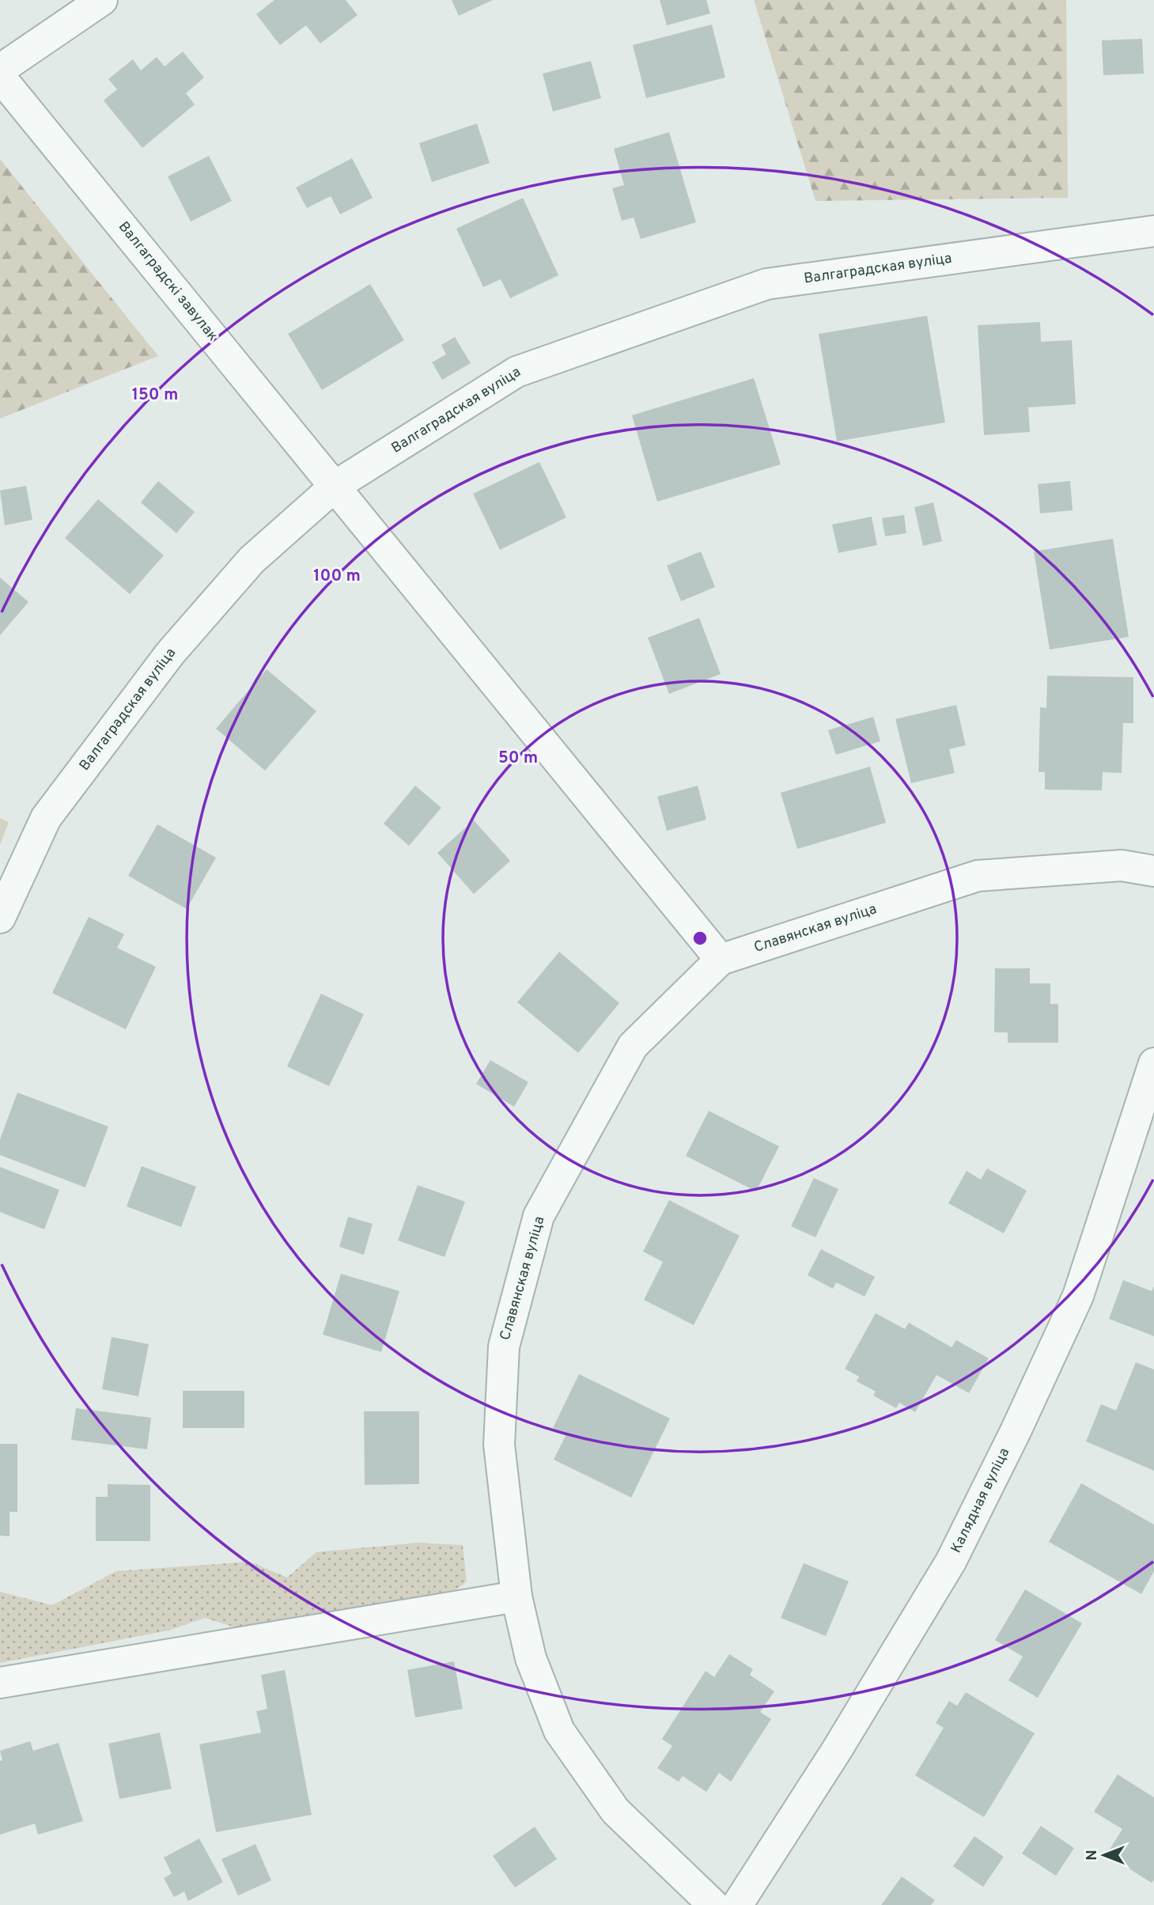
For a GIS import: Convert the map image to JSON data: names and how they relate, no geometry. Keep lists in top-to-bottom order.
{
  "streets": {
    "street": [
      "Валгаградская вуліца",
      "Валгаградскі завулак",
      "Славянская вуліца",
      "Калядная вуліца"
    ]
  },
  "crossings": [
    ["Валгаградская вуліца", "Валгаградскі завулак"],
    ["Валгаградскі завулак", "Славянская вуліца"]
  ],
  "north": "left",
  "rings": ["150 m", "100 m", "50 m"]
}
